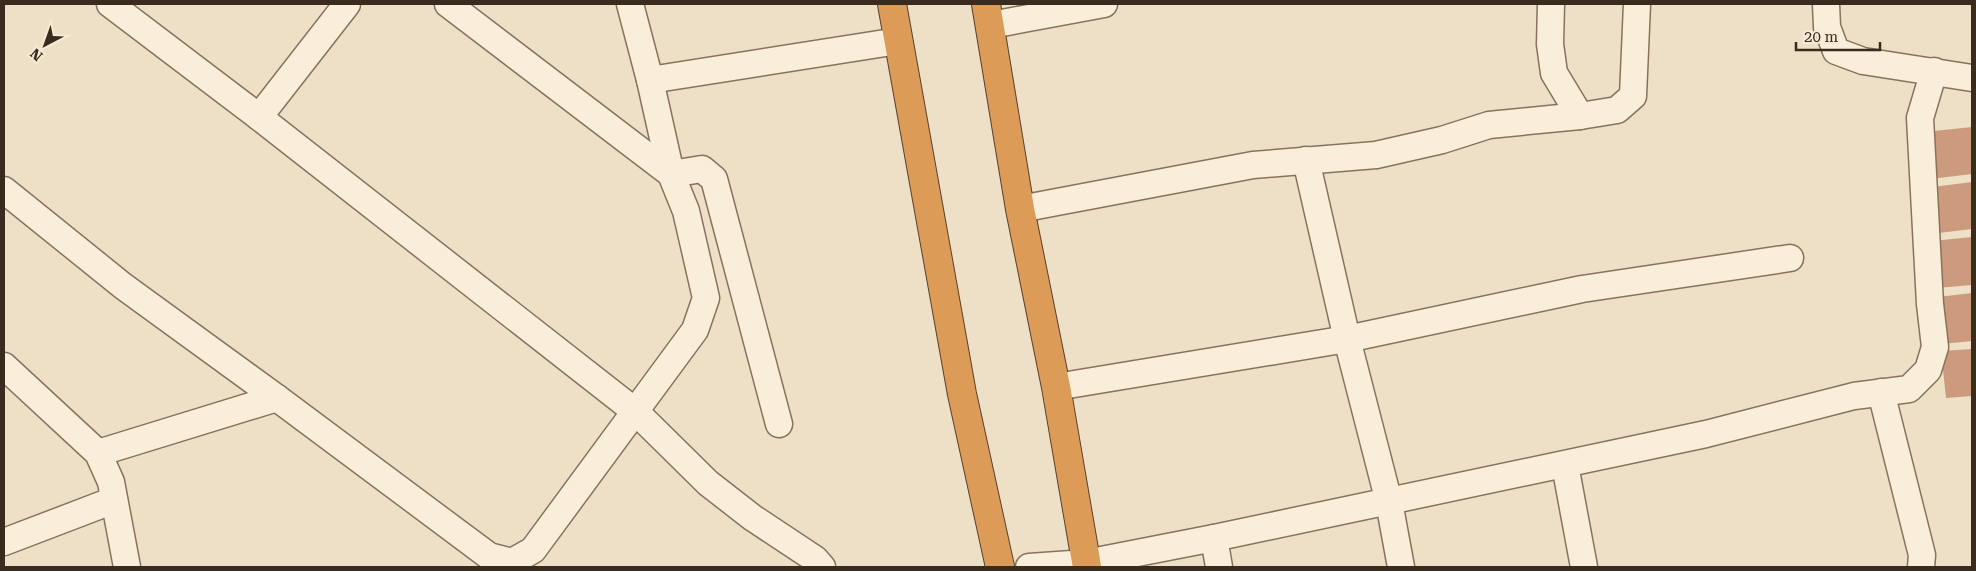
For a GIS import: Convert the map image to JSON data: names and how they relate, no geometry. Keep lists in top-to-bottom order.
{
  "scale_bar": "20 m",
  "north": "bottom left"
}
